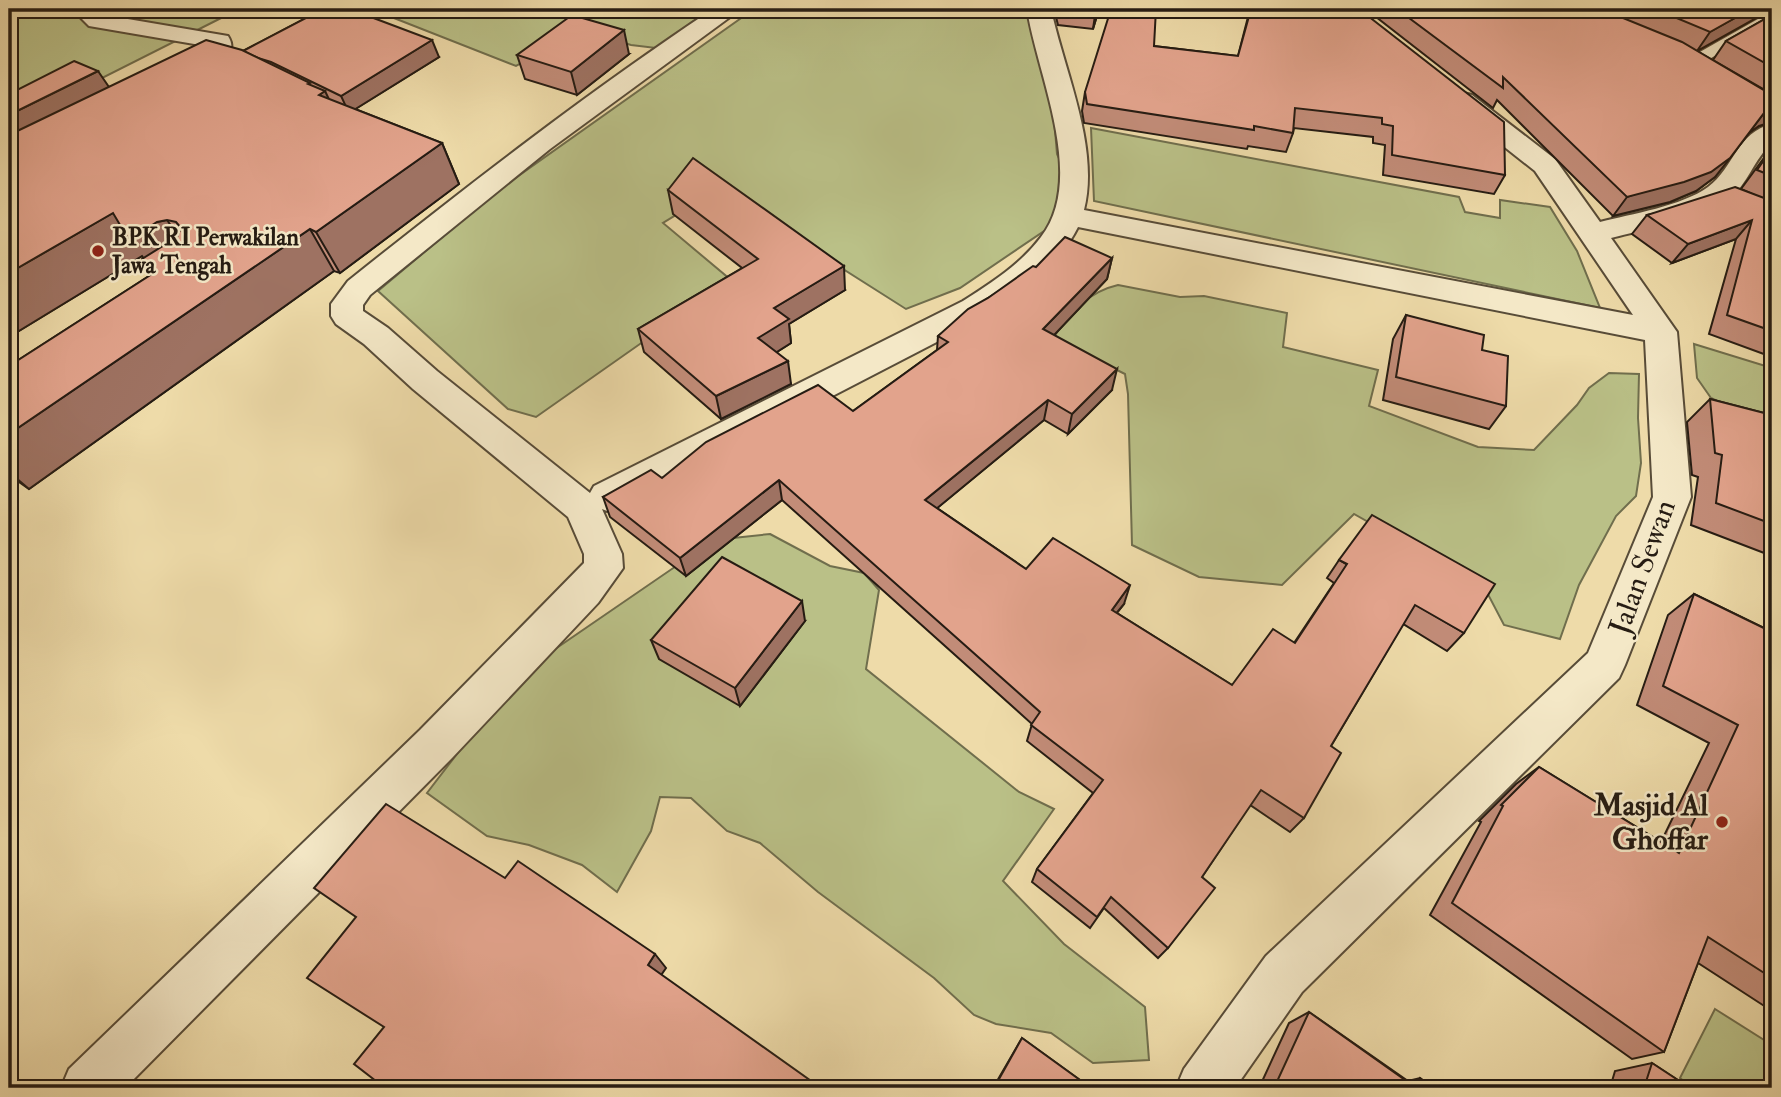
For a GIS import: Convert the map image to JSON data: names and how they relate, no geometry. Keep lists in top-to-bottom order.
{
  "streets": {
    "street": ["Jalan Sewan"]
  },
  "places": ["BPK RI Perwakilan Jawa Tengah", "Masjid Al Ghoffar"]
}
